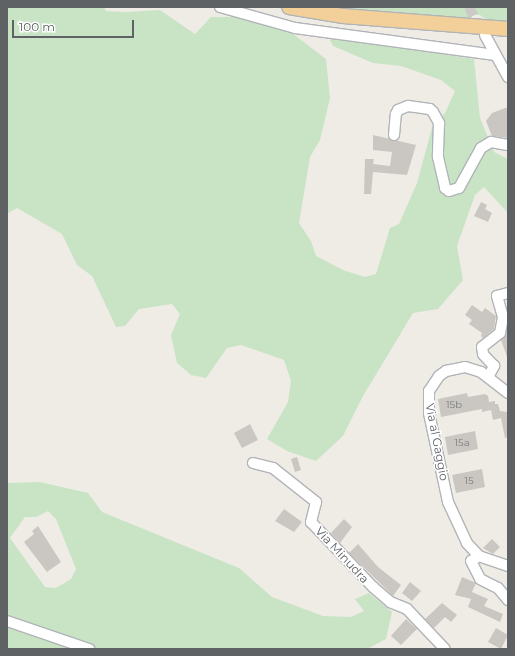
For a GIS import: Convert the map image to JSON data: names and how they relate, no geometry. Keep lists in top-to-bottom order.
{
  "streets": {
    "street": ["Via al Gaggio", "Via Minudra"]
  },
  "house_numbers": ["15b", "15a", "15"],
  "scale_bar": "100 m"
}
